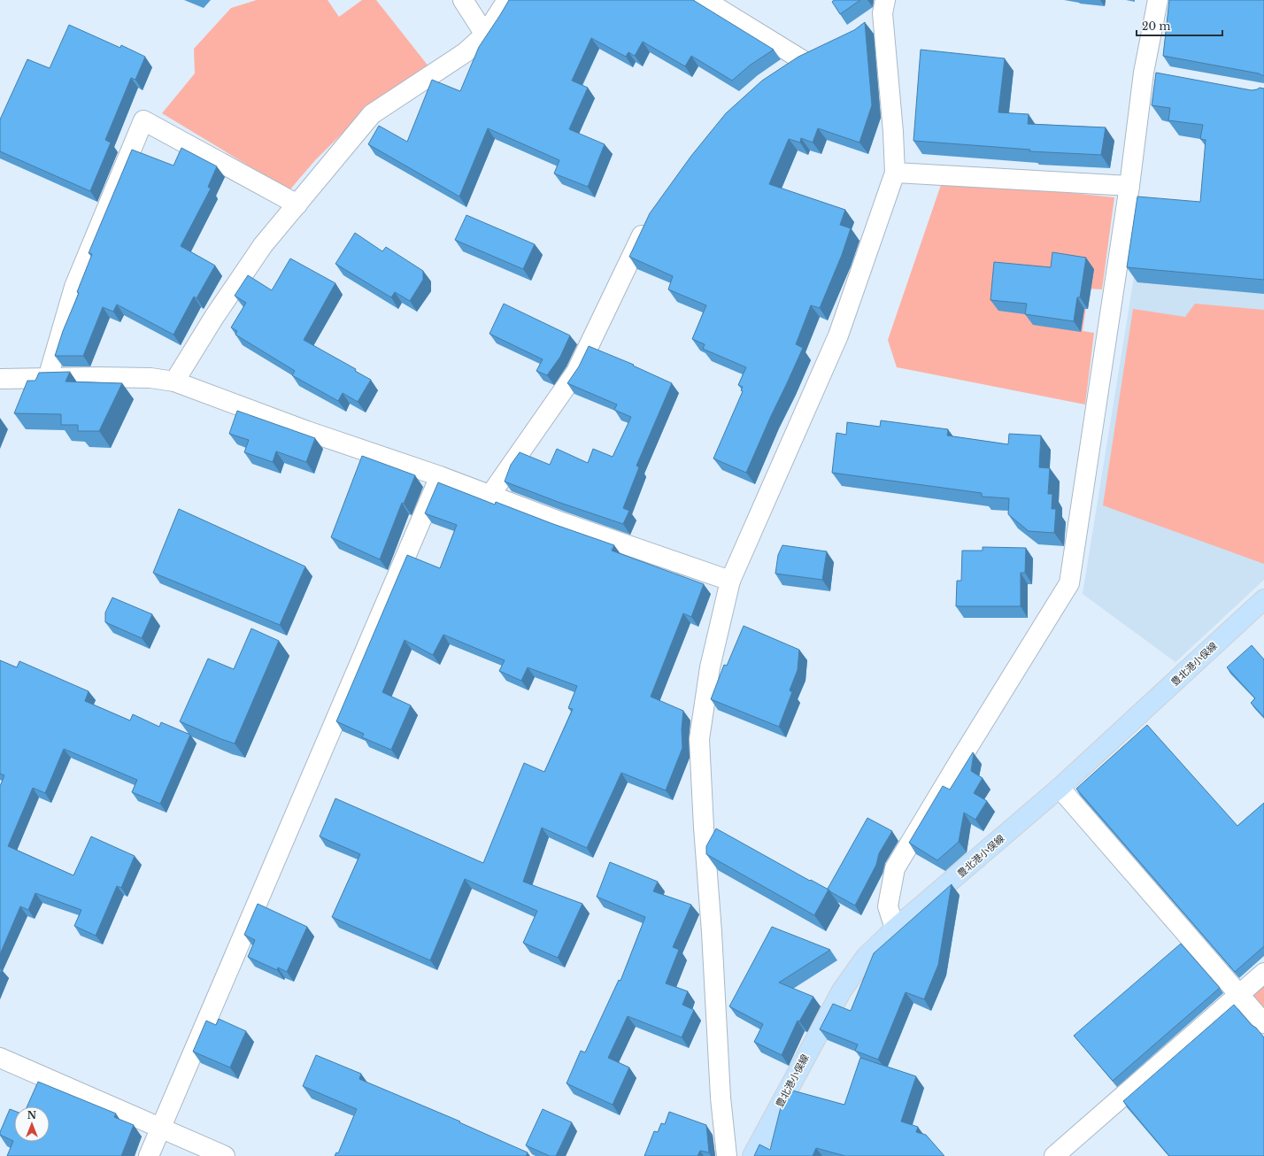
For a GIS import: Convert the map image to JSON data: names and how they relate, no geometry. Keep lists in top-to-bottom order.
{
  "streets": {
    "main road": ["豊北港小俣線"]
  },
  "scale_bar": "20 m",
  "north": "top"
}
